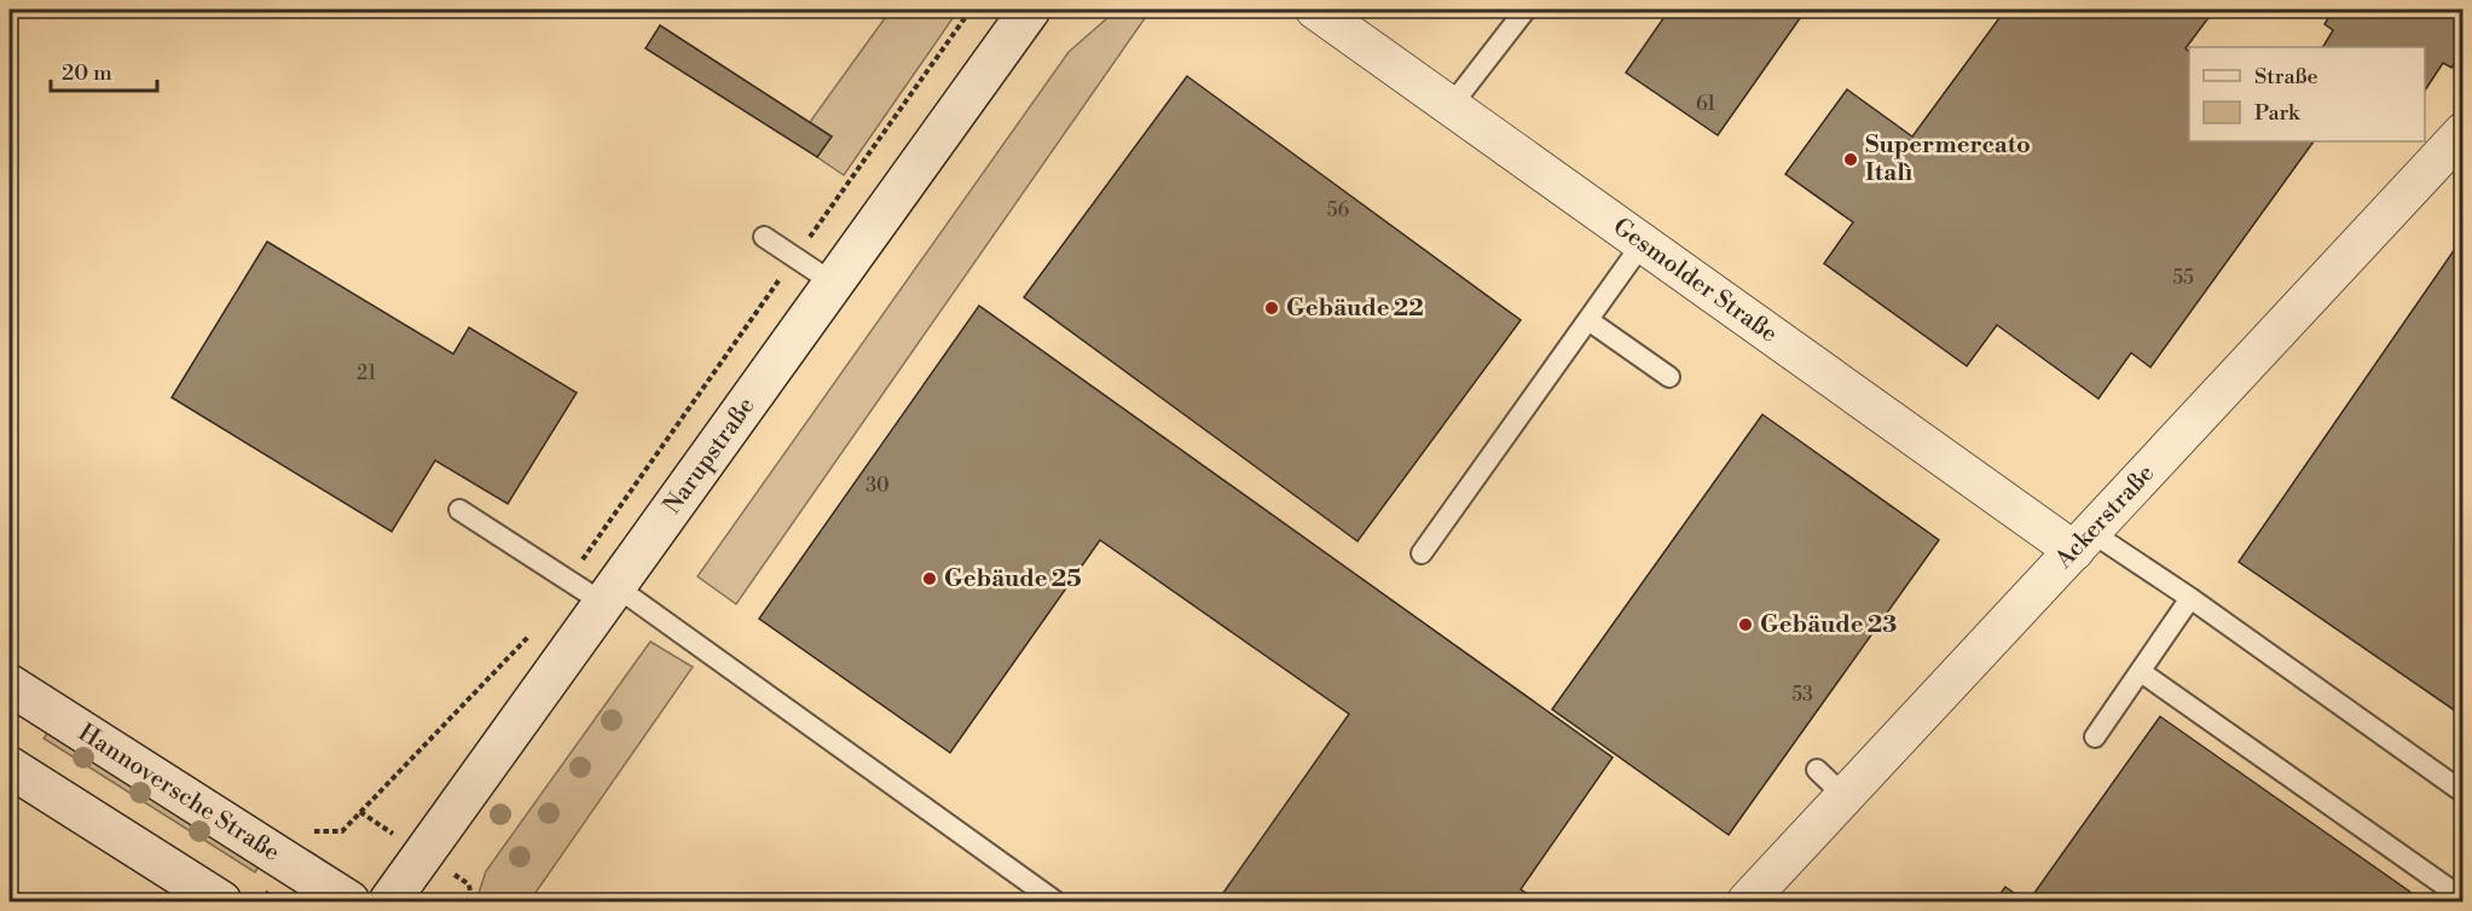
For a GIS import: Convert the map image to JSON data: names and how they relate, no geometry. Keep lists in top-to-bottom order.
{
  "streets": {
    "street": [
      "Gesmolder Straße",
      "Narupstraße",
      "Ackerstraße",
      "Hannoversche Straße"
    ]
  },
  "crossings": [
    ["Gesmolder Straße", "Ackerstraße"]
  ],
  "places": [
    "Supermercato Italì",
    "Gebäude 22",
    "Gebäude 25",
    "Gebäude 23"
  ],
  "house_numbers": [
    "61",
    "56",
    "55",
    "21",
    "30",
    "53"
  ],
  "legend": ["Straße", "Park"],
  "scale_bar": "20 m"
}
